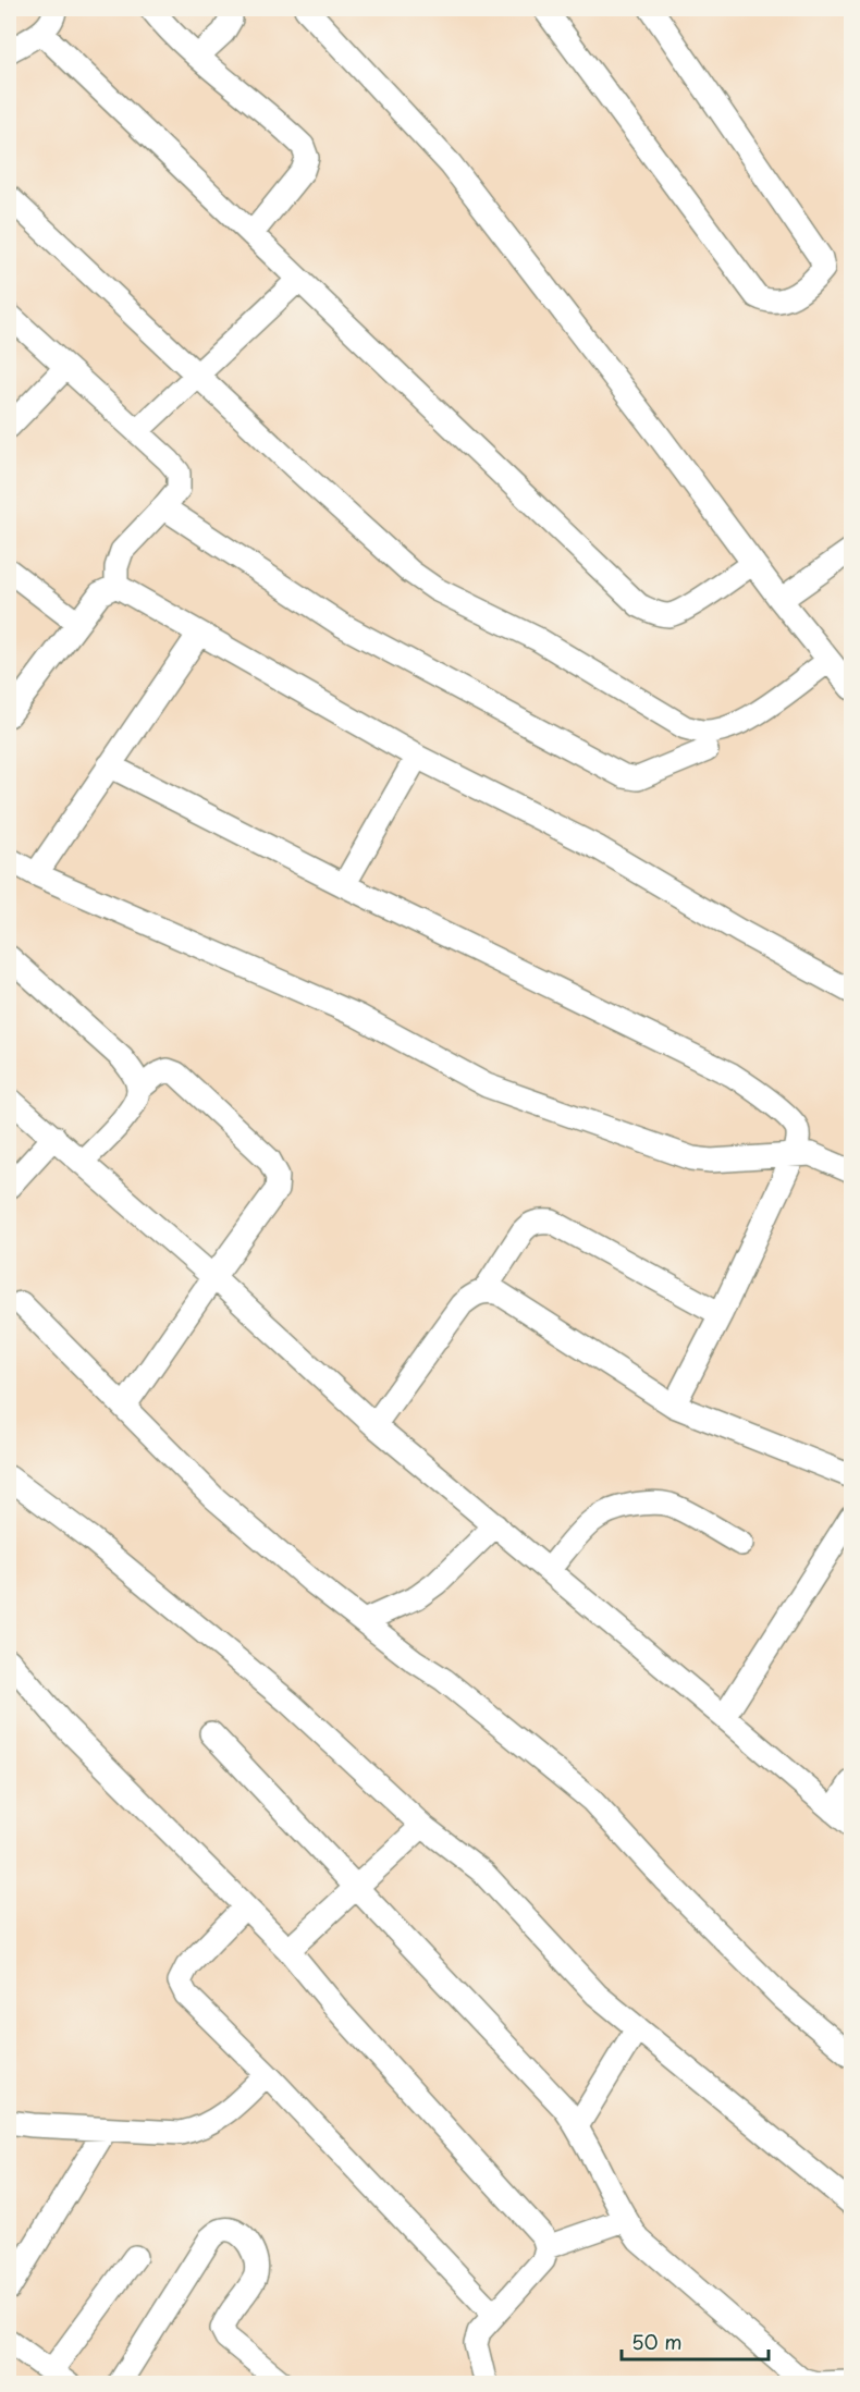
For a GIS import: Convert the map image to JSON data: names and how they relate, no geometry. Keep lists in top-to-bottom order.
{
  "scale_bar": "50 m"
}
